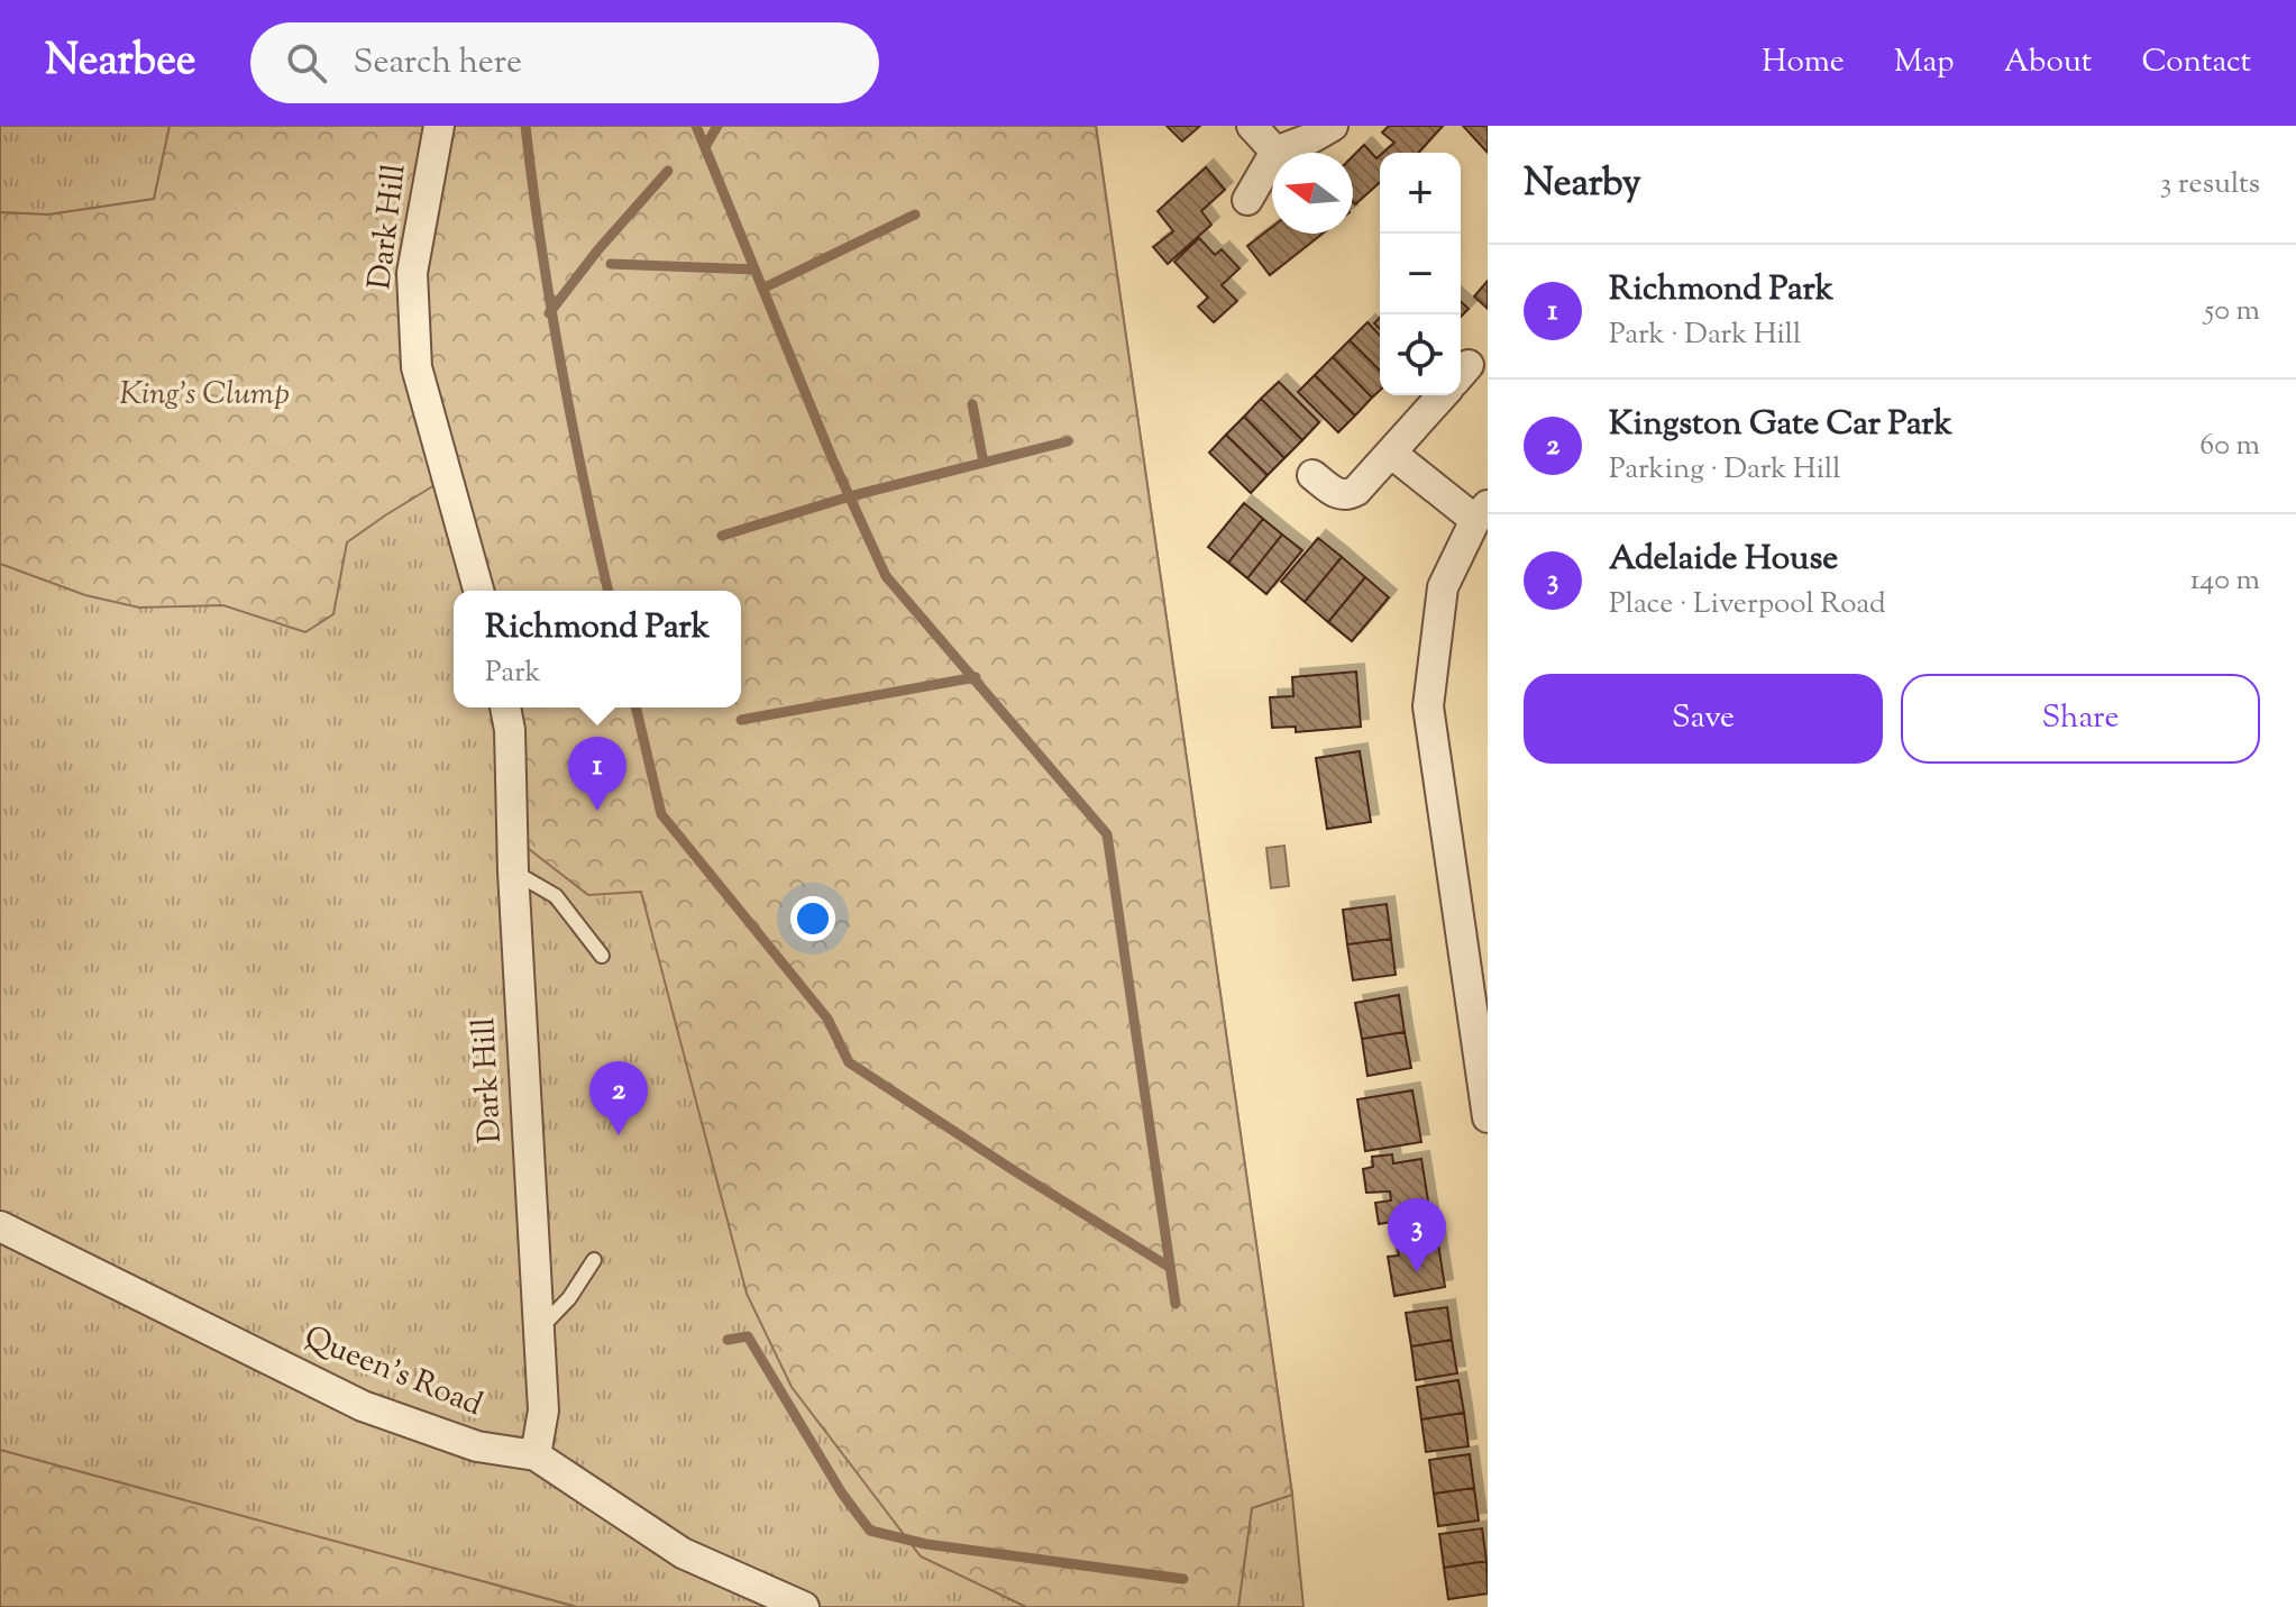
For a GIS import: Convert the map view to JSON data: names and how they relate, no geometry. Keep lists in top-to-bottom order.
{
  "streets": {
    "street": ["Dark Hill", "Queen's Road"]
  },
  "crossings": [
    ["Dark Hill", "Queen's Road"]
  ],
  "parks": ["King's Clump"],
  "north": "left",
  "page": {
    "header": "Nearbee",
    "search": "Search here",
    "nav": [
      "Home",
      "Map",
      "About",
      "Contact"
    ],
    "heading": ["Nearby", "3 results"],
    "map_buttons": ["+", "−"],
    "list": [
      {
        "mark": "1",
        "name": "Richmond Park",
        "note": "Park · Dark Hill",
        "value": "50 m"
      },
      {
        "mark": "2",
        "name": "Kingston Gate Car Park",
        "note": "Parking · Dark Hill",
        "value": "60 m"
      },
      {
        "mark": "3",
        "name": "Adelaide House",
        "note": "Place · Liverpool Road",
        "value": "140 m"
      }
    ],
    "popup": ["Richmond Park", "Park"],
    "buttons": ["Save", "Share"],
    "pins": ["1", "2", "3"]
  }
}
